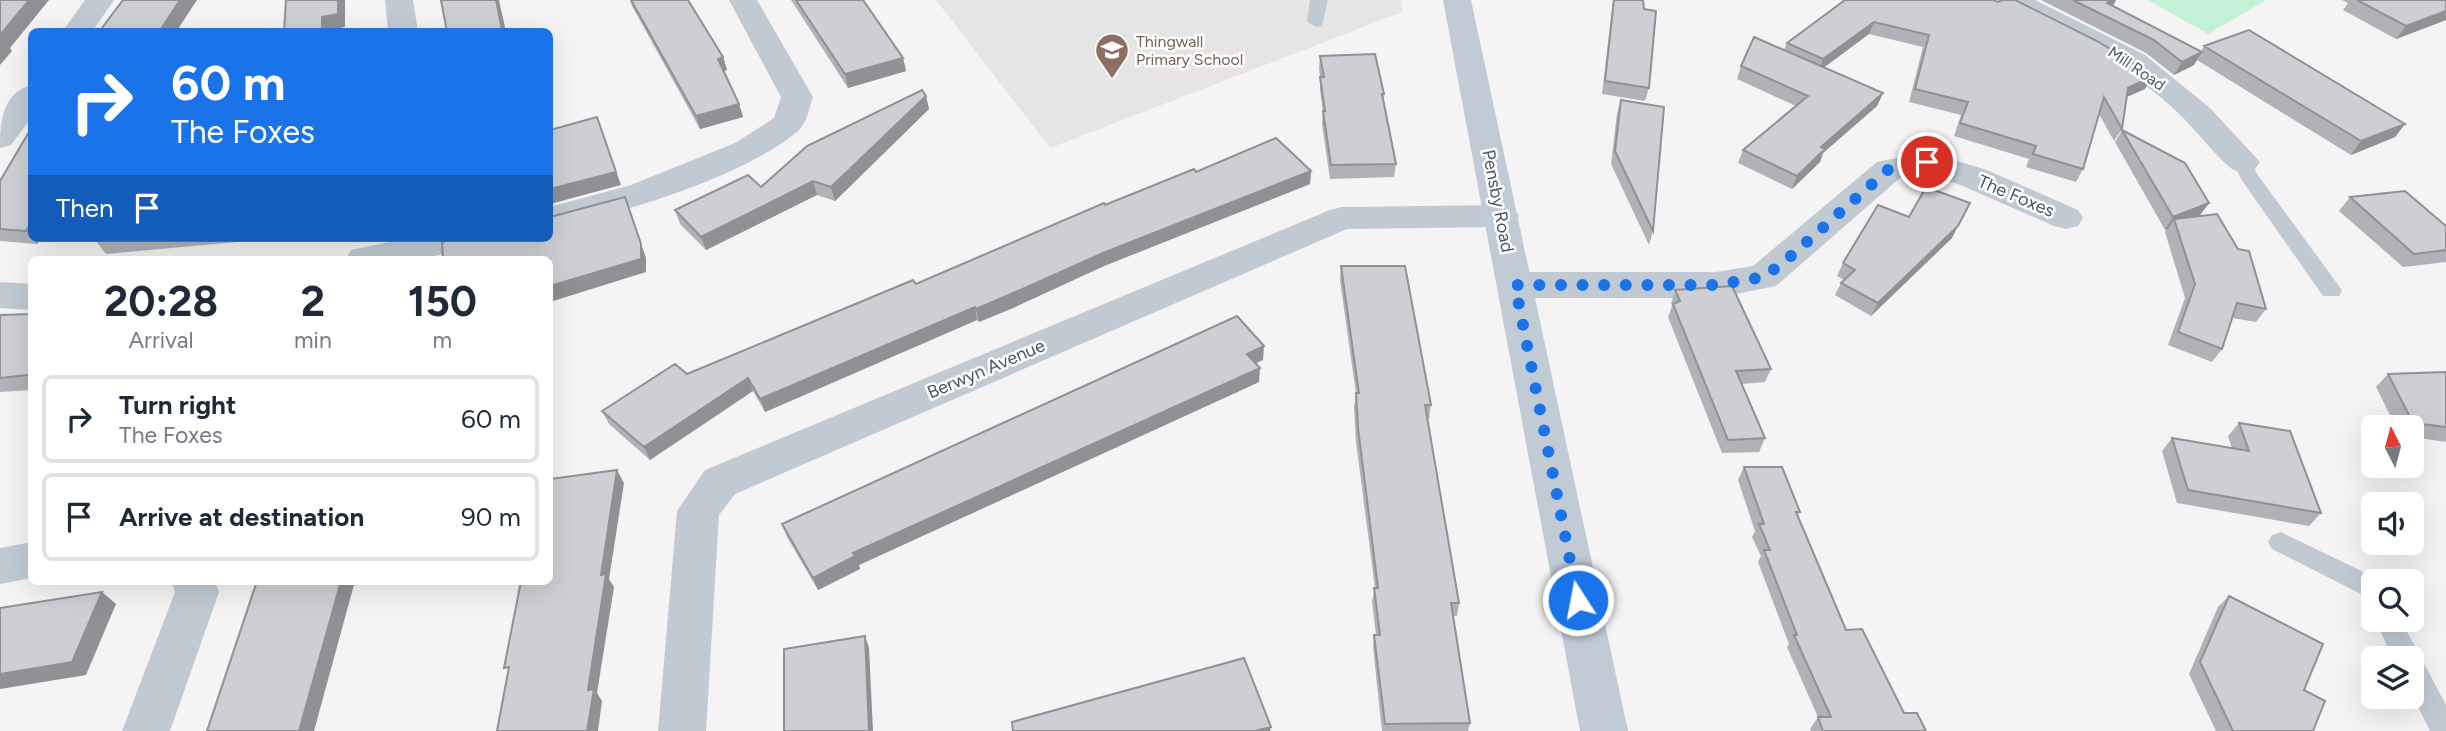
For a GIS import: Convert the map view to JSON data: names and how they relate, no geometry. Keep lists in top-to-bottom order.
{
  "streets": {
    "main road": ["Pensby Road"],
    "street": ["Mill Road", "The Foxes", "Berwyn Avenue"]
  },
  "crossings": [
    ["The Foxes", "Pensby Road"],
    ["Pensby Road", "Berwyn Avenue"]
  ],
  "places": {
    "school or university": ["Thingwall Primary School"]
  },
  "north": "top",
  "page": {
    "turn": ["60 m", "The Foxes"],
    "then": "Then",
    "eta": [
      "20:28",
      "Arrival",
      "2",
      "min",
      "150",
      "m"
    ],
    "list": [
      {
        "name": "Turn right",
        "note": "The Foxes",
        "value": "60 m"
      },
      {
        "name": "Arrive at destination",
        "value": "90 m"
      }
    ]
  }
}
